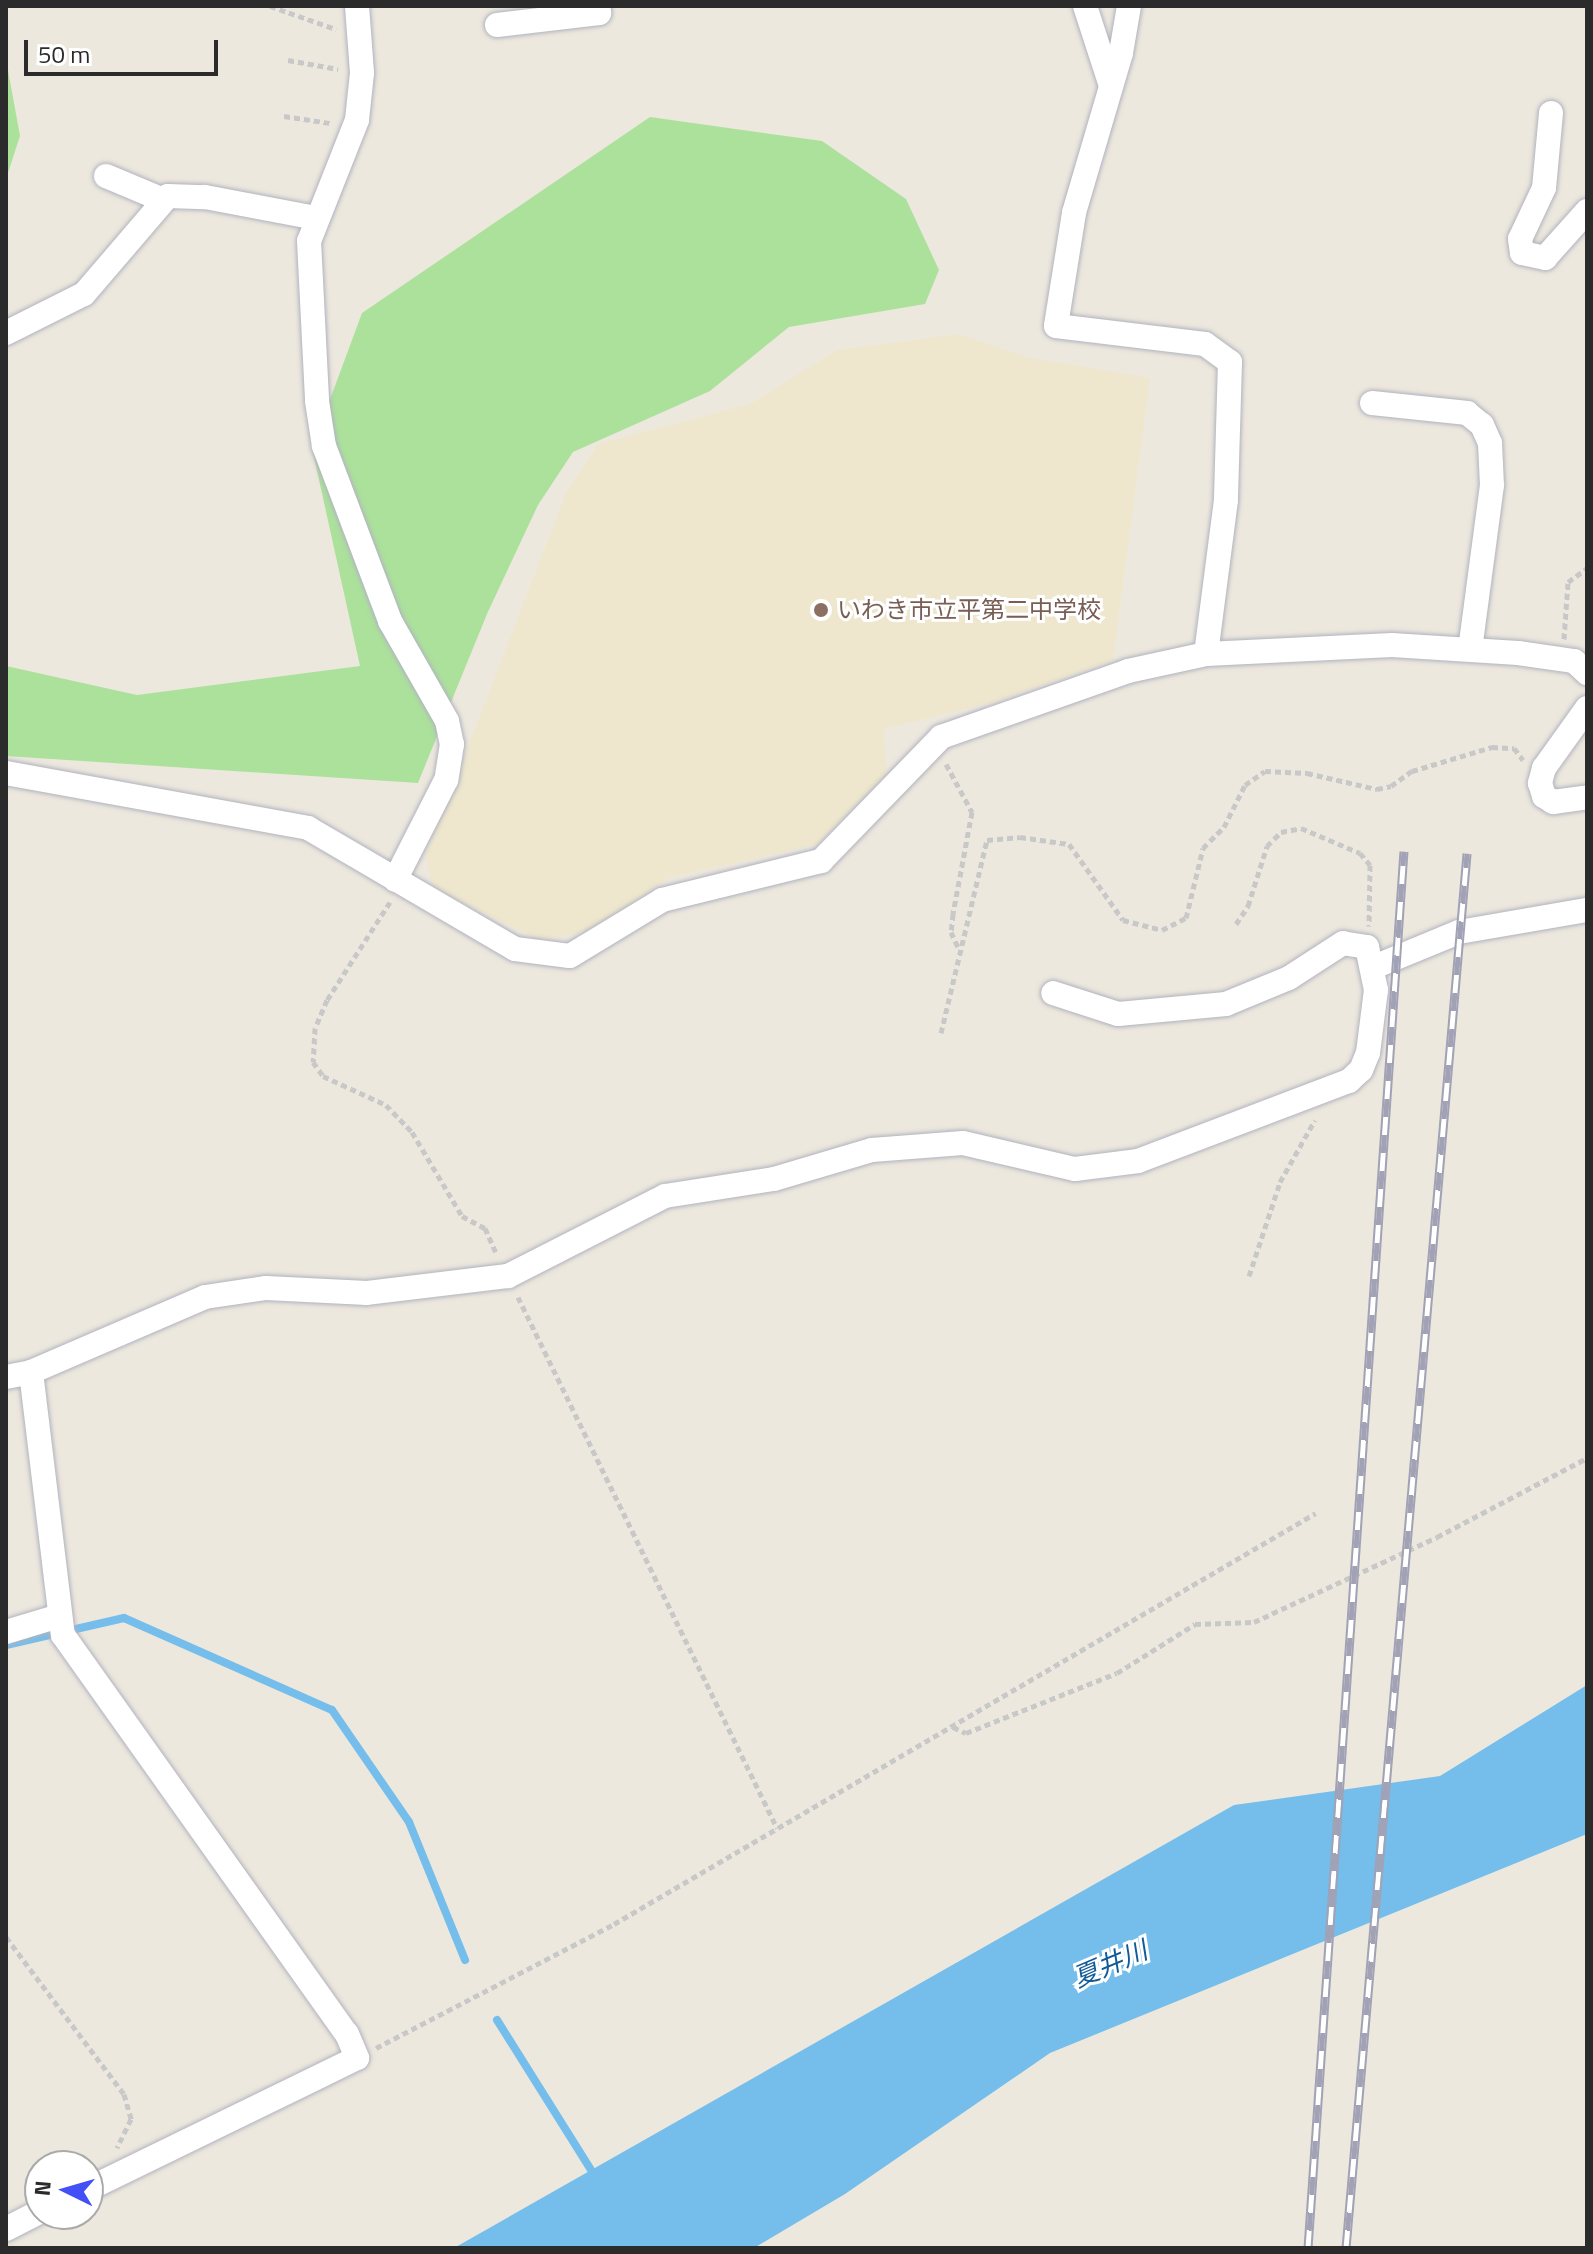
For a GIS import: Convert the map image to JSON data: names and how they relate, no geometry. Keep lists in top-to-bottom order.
{
  "water": ["夏井川"],
  "places": ["いわき市立平第二中学校"],
  "scale_bar": "50 m",
  "north": "left"
}
